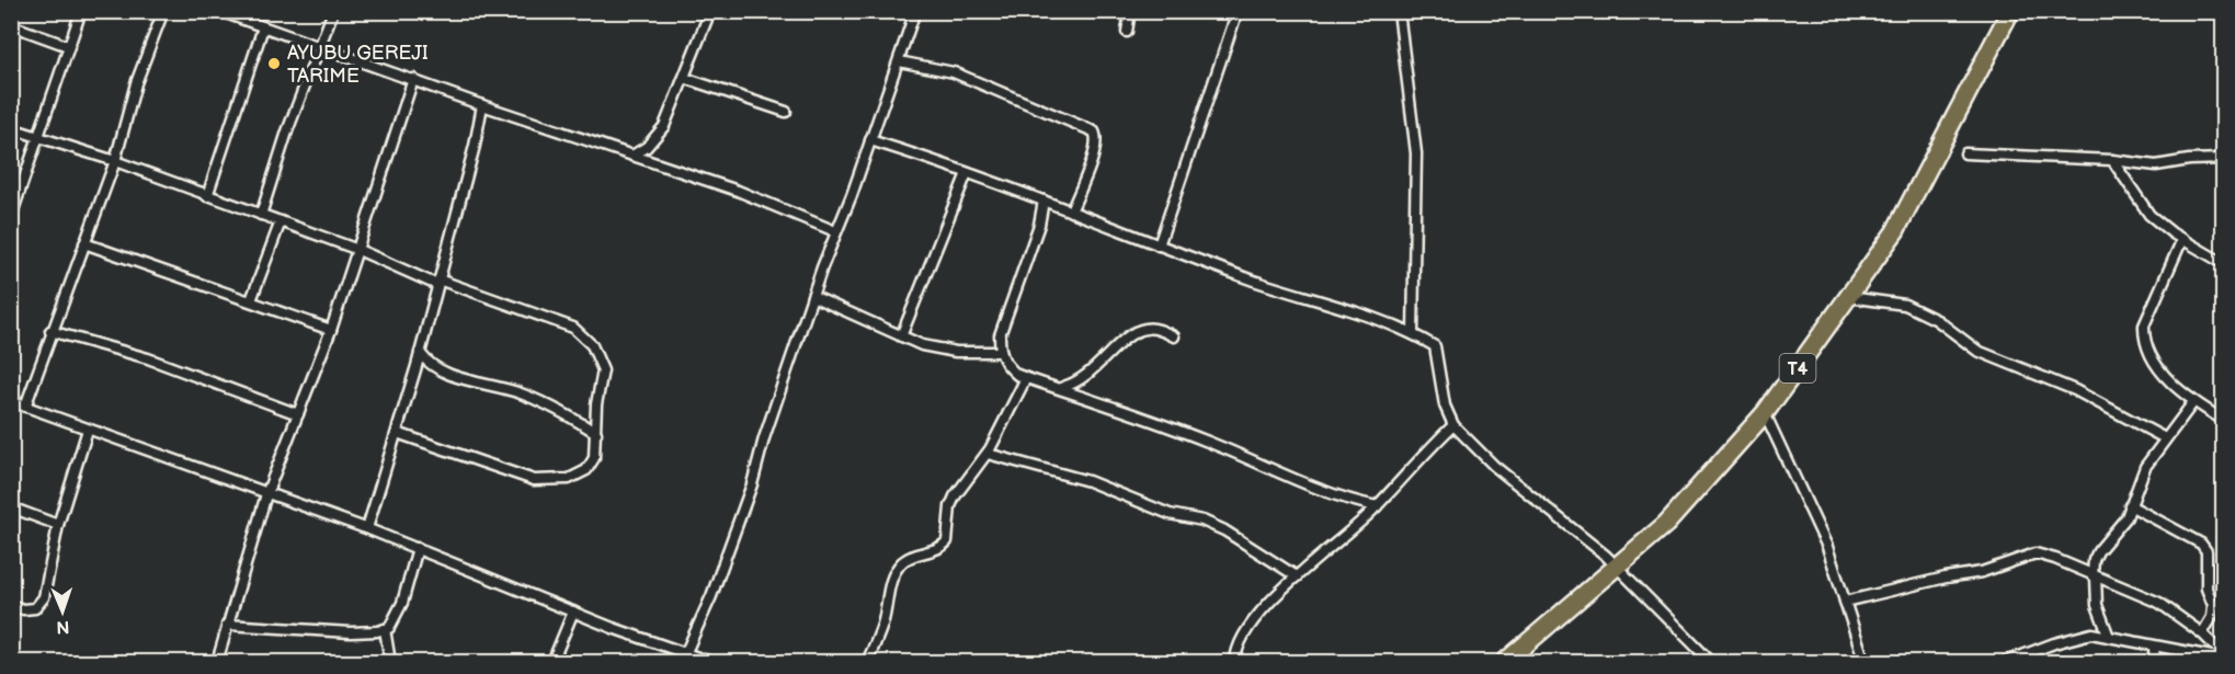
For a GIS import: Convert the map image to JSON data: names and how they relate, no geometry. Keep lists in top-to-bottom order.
{
  "streets": {
    "highway": ["T4"]
  },
  "places": ["AYUBU GEREJI TARIME"],
  "north": "bottom"
}
